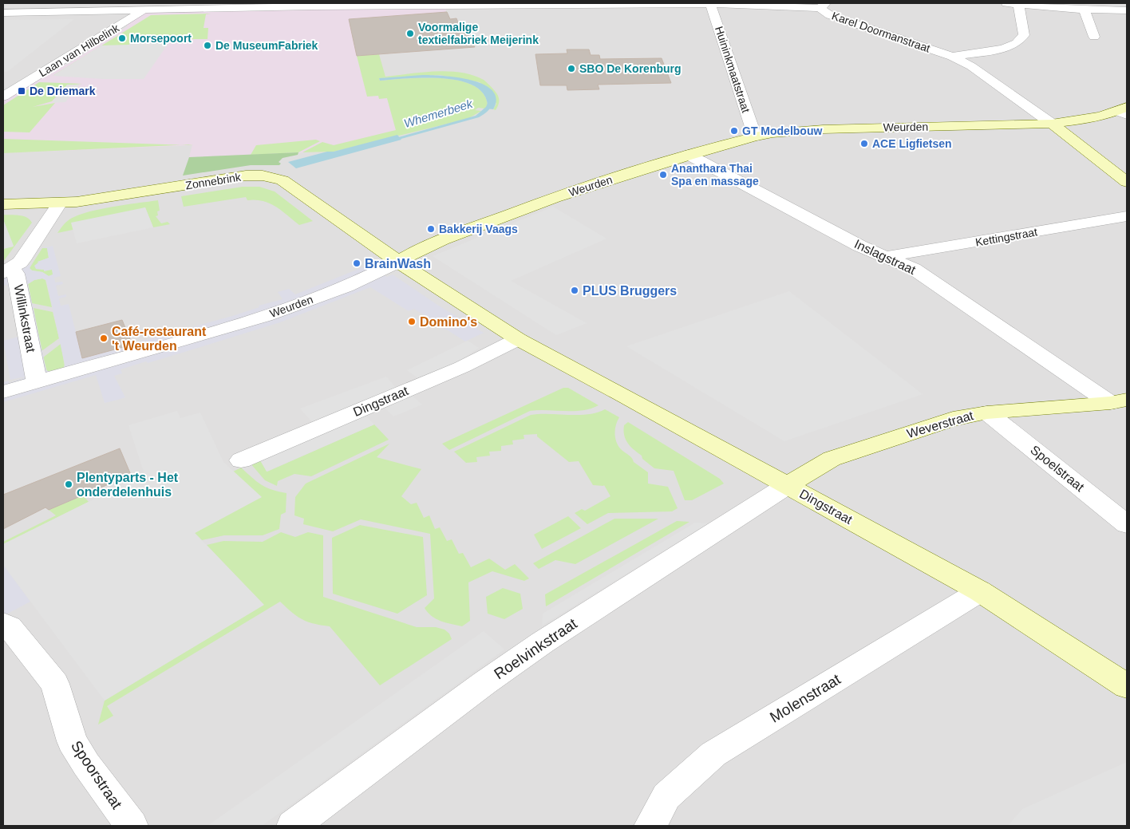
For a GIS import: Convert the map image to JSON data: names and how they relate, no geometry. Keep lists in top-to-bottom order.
{
  "streets": {
    "street": [
      "Karel Doormanstraat",
      "Laan van Hilbelink",
      "Huininkmaatstraat",
      "Weurden",
      "Zonnebrink",
      "Kettingstraat",
      "Inslagstraat",
      "Willinkstraat",
      "Dingstraat",
      "Weverstraat",
      "Spoelstraat",
      "Roelvinkstraat",
      "Molenstraat",
      "Spoorstraat"
    ]
  },
  "crossings": [
    ["Huininkmaatstraat", "Weurden"],
    ["Weurden", "Zonnebrink"],
    ["Weurden", "Inslagstraat"],
    ["Weurden", "Willinkstraat"],
    ["Weurden", "Dingstraat"],
    ["Zonnebrink", "Willinkstraat"],
    ["Zonnebrink", "Dingstraat"],
    ["Kettingstraat", "Inslagstraat"],
    ["Inslagstraat", "Weverstraat"],
    ["Dingstraat", "Weverstraat"],
    ["Dingstraat", "Roelvinkstraat"],
    ["Dingstraat", "Molenstraat"],
    ["Weverstraat", "Spoelstraat"],
    ["Weverstraat", "Roelvinkstraat"]
  ],
  "water": ["Whemerbeek"],
  "places": {
    "other": [
      "Voormalige textielfabriek Meijerink",
      "Morsepoort",
      "De MuseumFabriek",
      "SBO De Korenburg",
      "GT Modelbouw",
      "ACE Ligfietsen",
      "Ananthara Thai Spa en massage",
      "Bakkerij Vaags",
      "BrainWash",
      "PLUS Bruggers",
      "Domino's",
      "Café-restaurant 't Weurden",
      "Plentyparts - Het onderdelenhuis"
    ],
    "transit": ["De Driemark"]
  }
}
